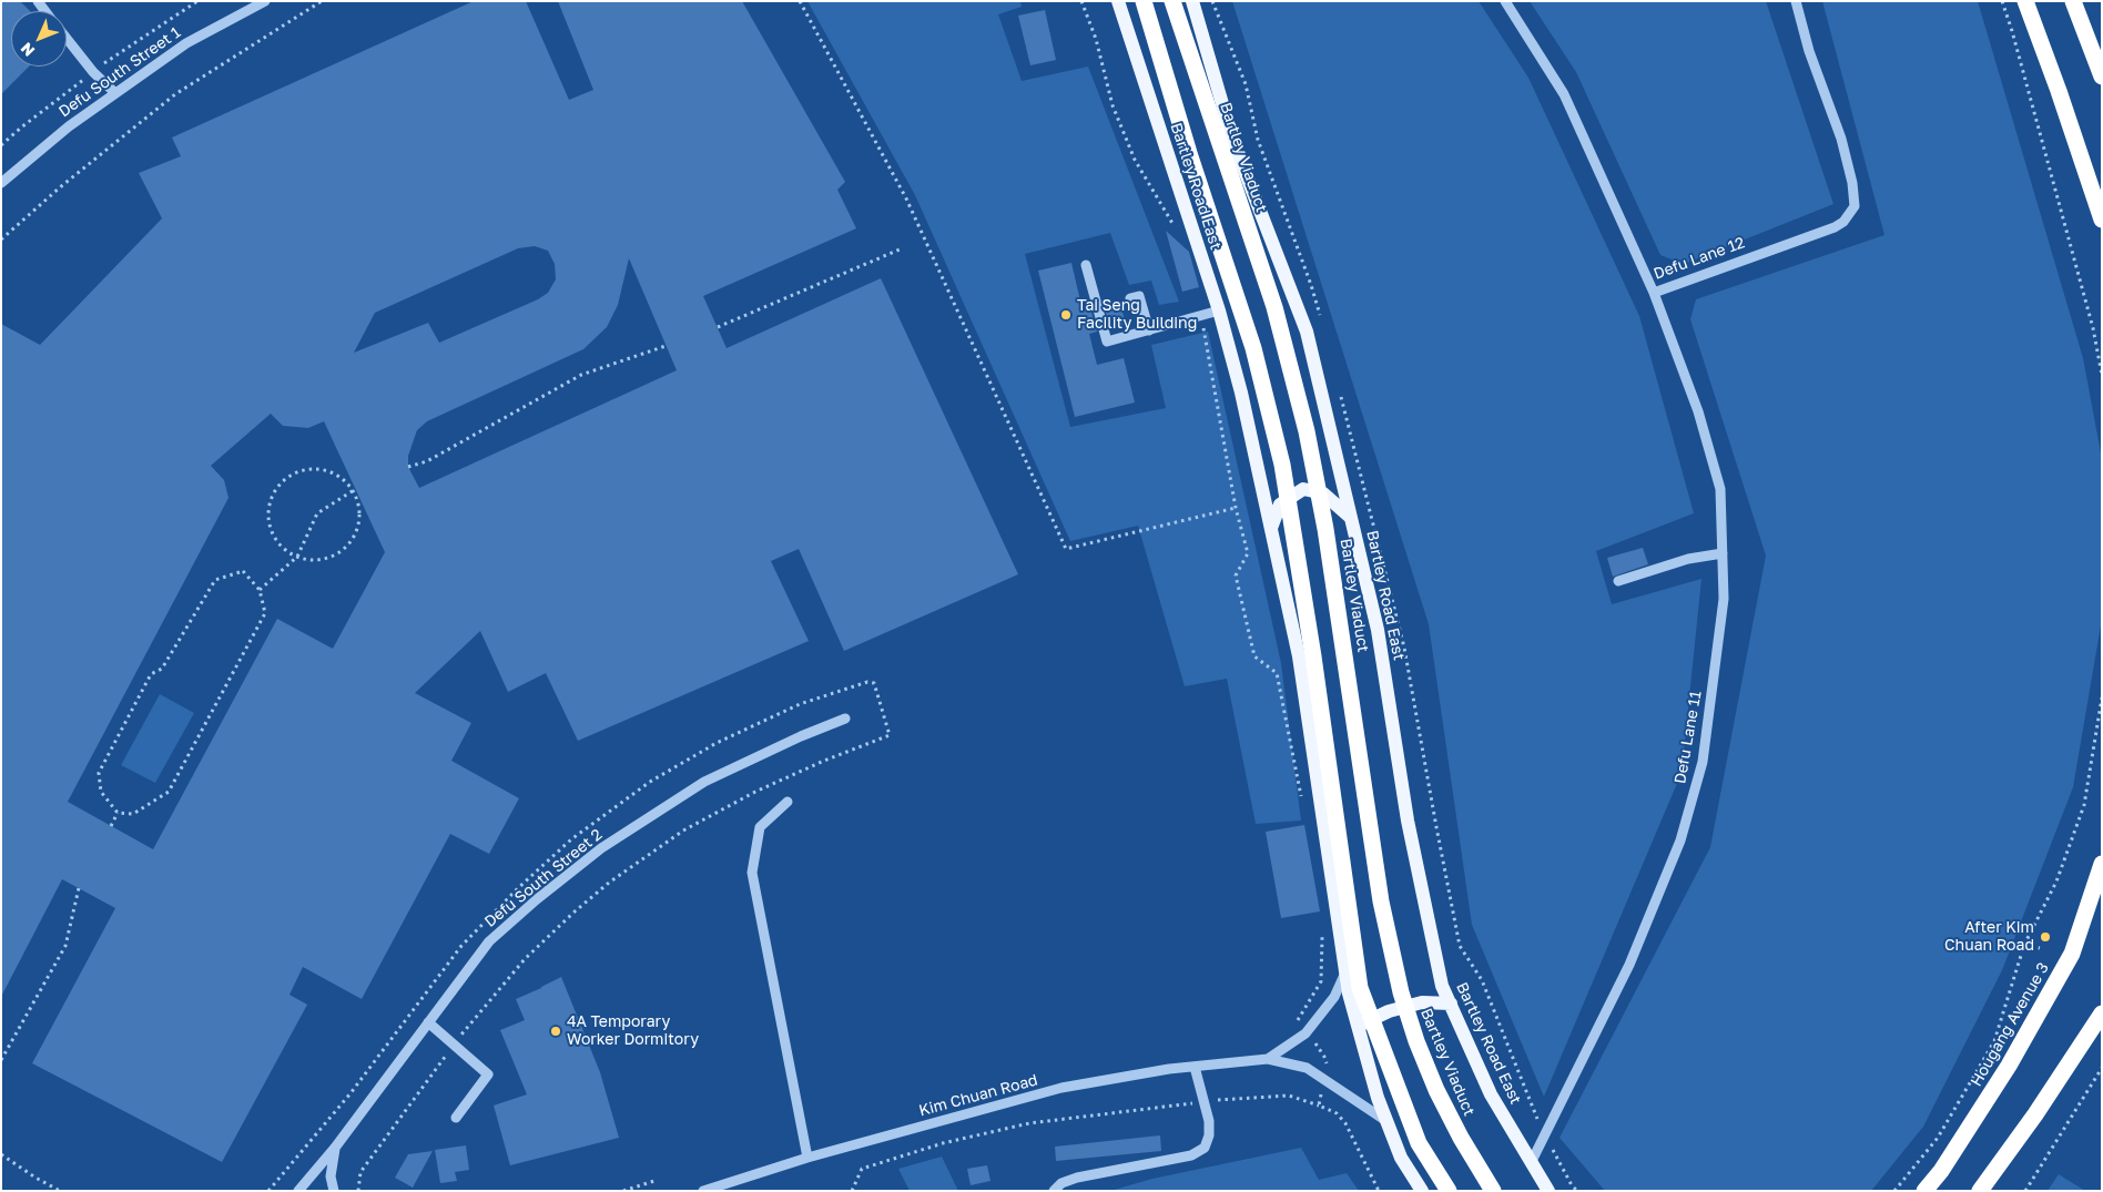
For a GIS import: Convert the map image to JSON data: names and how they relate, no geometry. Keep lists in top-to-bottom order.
{
  "streets": {
    "highway": ["Bartley Viaduct", "Hougang Avenue 3"],
    "main road": ["Bartley Road East"],
    "street": [
      "Defu South Street 1",
      "Defu Lane 12",
      "Defu Lane 11",
      "Defu South Street 2",
      "Kim Chuan Road"
    ]
  },
  "crossings": [
    ["Bartley Road East", "Defu Lane 11"],
    ["Defu Lane 12", "Defu Lane 11"]
  ],
  "places": ["Tai Seng Facility Building", "After Kim Chuan Road", "4A Temporary Worker Dormitory"],
  "north": "bottom left"
}
